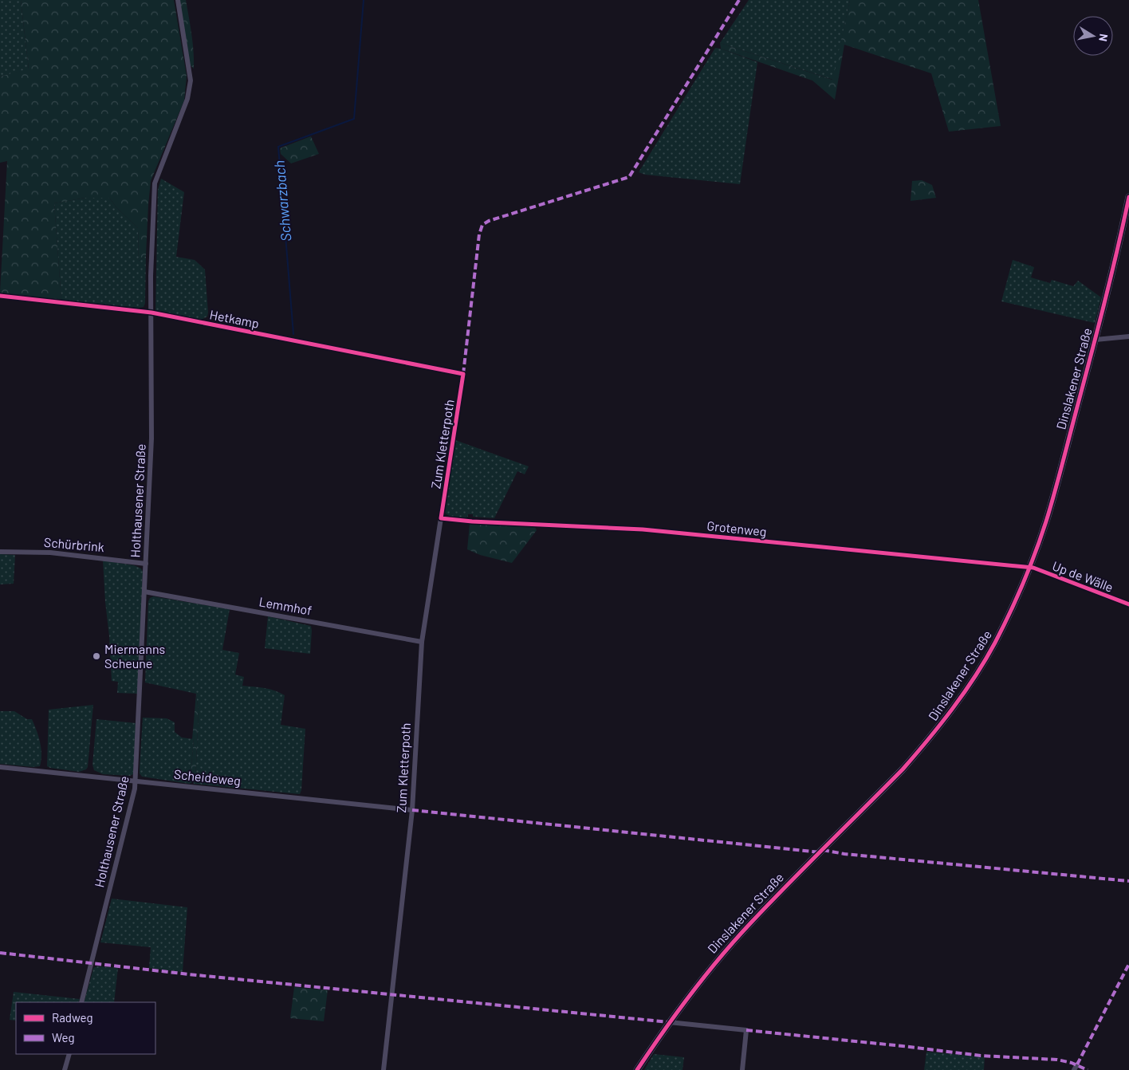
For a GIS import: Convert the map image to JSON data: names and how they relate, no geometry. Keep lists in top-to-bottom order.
{
  "streets": {
    "main road": ["Dinslakener Straße"],
    "street": [
      "Hetkamp",
      "Zum Kletterpoth",
      "Holthausener Straße",
      "Grotenweg",
      "Schürbrink",
      "Up de Wälle",
      "Lemmhof",
      "Scheideweg"
    ]
  },
  "crossings": [
    ["Hetkamp", "Zum Kletterpoth"],
    ["Hetkamp", "Holthausener Straße"],
    ["Dinslakener Straße", "Grotenweg"],
    ["Dinslakener Straße", "Up de Wälle"],
    ["Zum Kletterpoth", "Grotenweg"],
    ["Zum Kletterpoth", "Lemmhof"],
    ["Zum Kletterpoth", "Scheideweg"],
    ["Holthausener Straße", "Schürbrink"],
    ["Holthausener Straße", "Lemmhof"],
    ["Holthausener Straße", "Scheideweg"],
    ["Grotenweg", "Up de Wälle"]
  ],
  "water": ["Schwarzbach"],
  "places": ["Miermanns Scheune"],
  "legend": ["Radweg", "Weg"],
  "north": "right"
}
